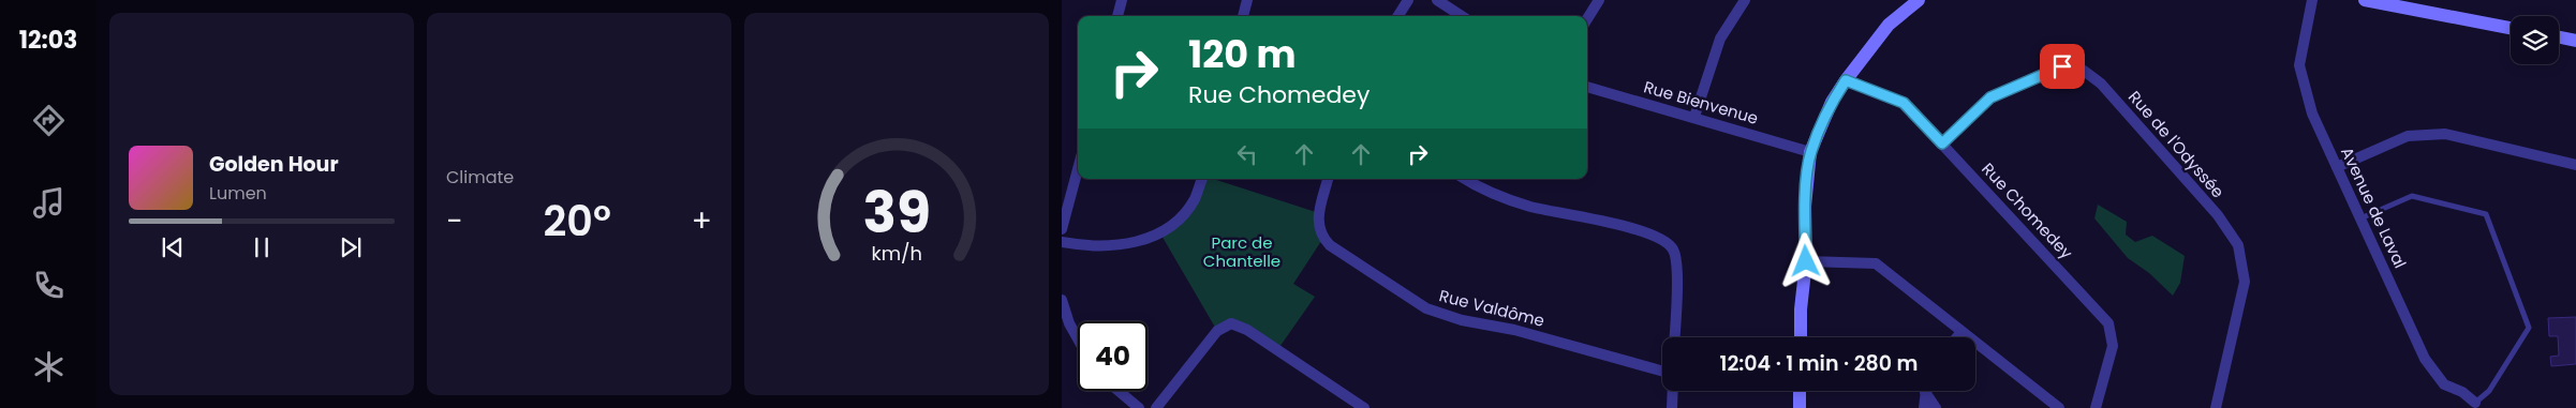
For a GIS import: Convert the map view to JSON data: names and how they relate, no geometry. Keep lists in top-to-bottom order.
{
  "streets": {
    "street": [
      "Rue Bienvenue",
      "Rue de l'Odyssée",
      "Avenue de Laval",
      "Rue Chomedey",
      "Rue Valdôme"
    ]
  },
  "crossings": [
    ["Rue de l'Odyssée", "Rue Chomedey"]
  ],
  "parks": ["Parc de Chantelle"],
  "page": {
    "tabs": "12:03",
    "tile": "Climate",
    "turn": ["120 m", "Rue Chomedey"],
    "song": ["Golden Hour", "Lumen"],
    "heat": ["−", "20°", "+"],
    "limit": "40",
    "trip": "12:04 · 1 min · 280 m",
    "gauge": ["39", "km/h"]
  }
}
